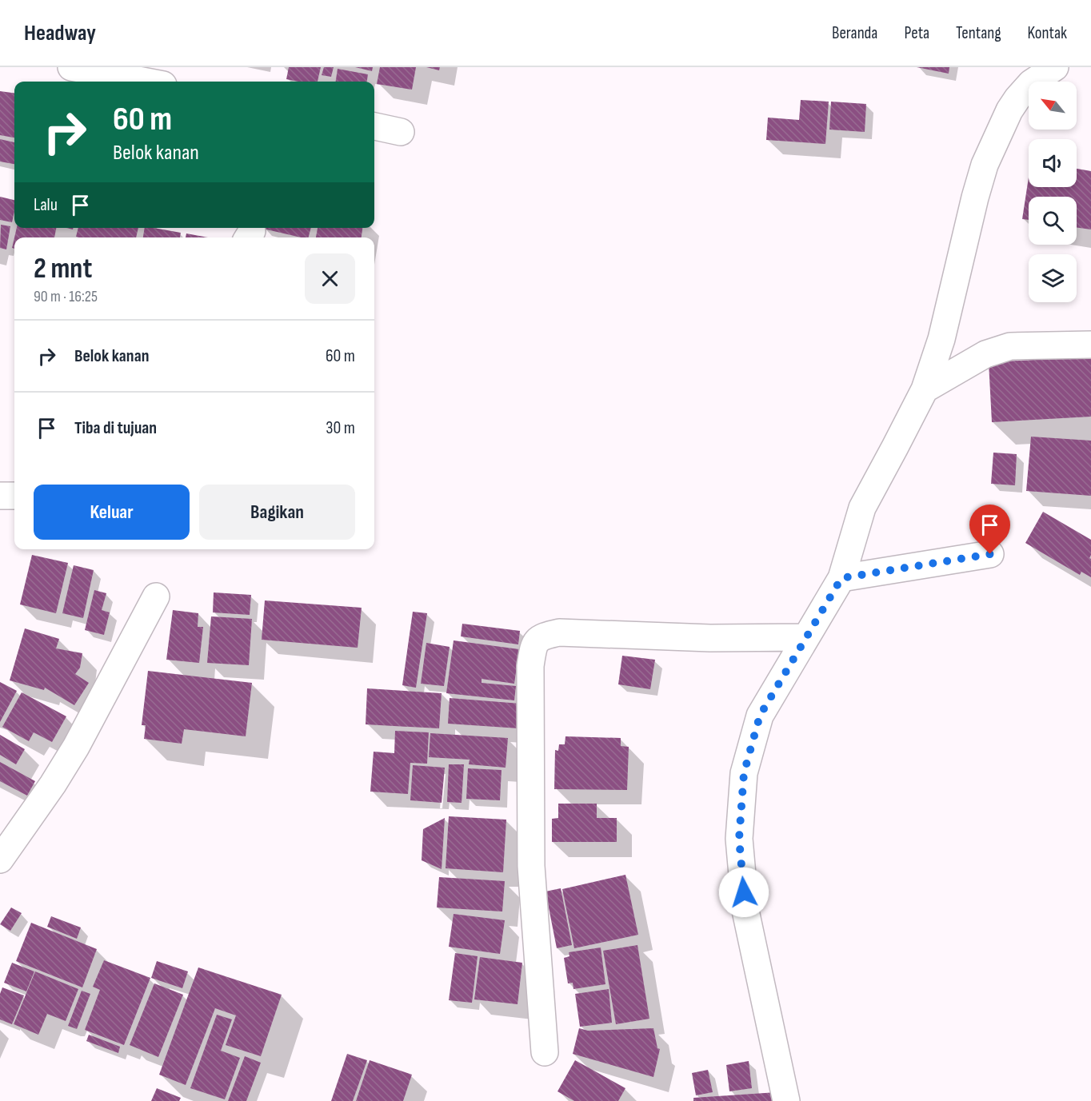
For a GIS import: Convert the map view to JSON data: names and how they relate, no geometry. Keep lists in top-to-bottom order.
{
  "north": "top left",
  "page": {
    "header": "Headway",
    "nav": [
      "Beranda",
      "Peta",
      "Tentang",
      "Kontak"
    ],
    "turn": ["60 m", "Belok kanan"],
    "then": "Lalu",
    "heading": ["2 mnt", "90 m · 16:25"],
    "list": [
      {
        "name": "Belok kanan",
        "value": "60 m"
      },
      {
        "name": "Tiba di tujuan",
        "value": "30 m"
      }
    ],
    "buttons": ["Keluar", "Bagikan"]
  }
}
